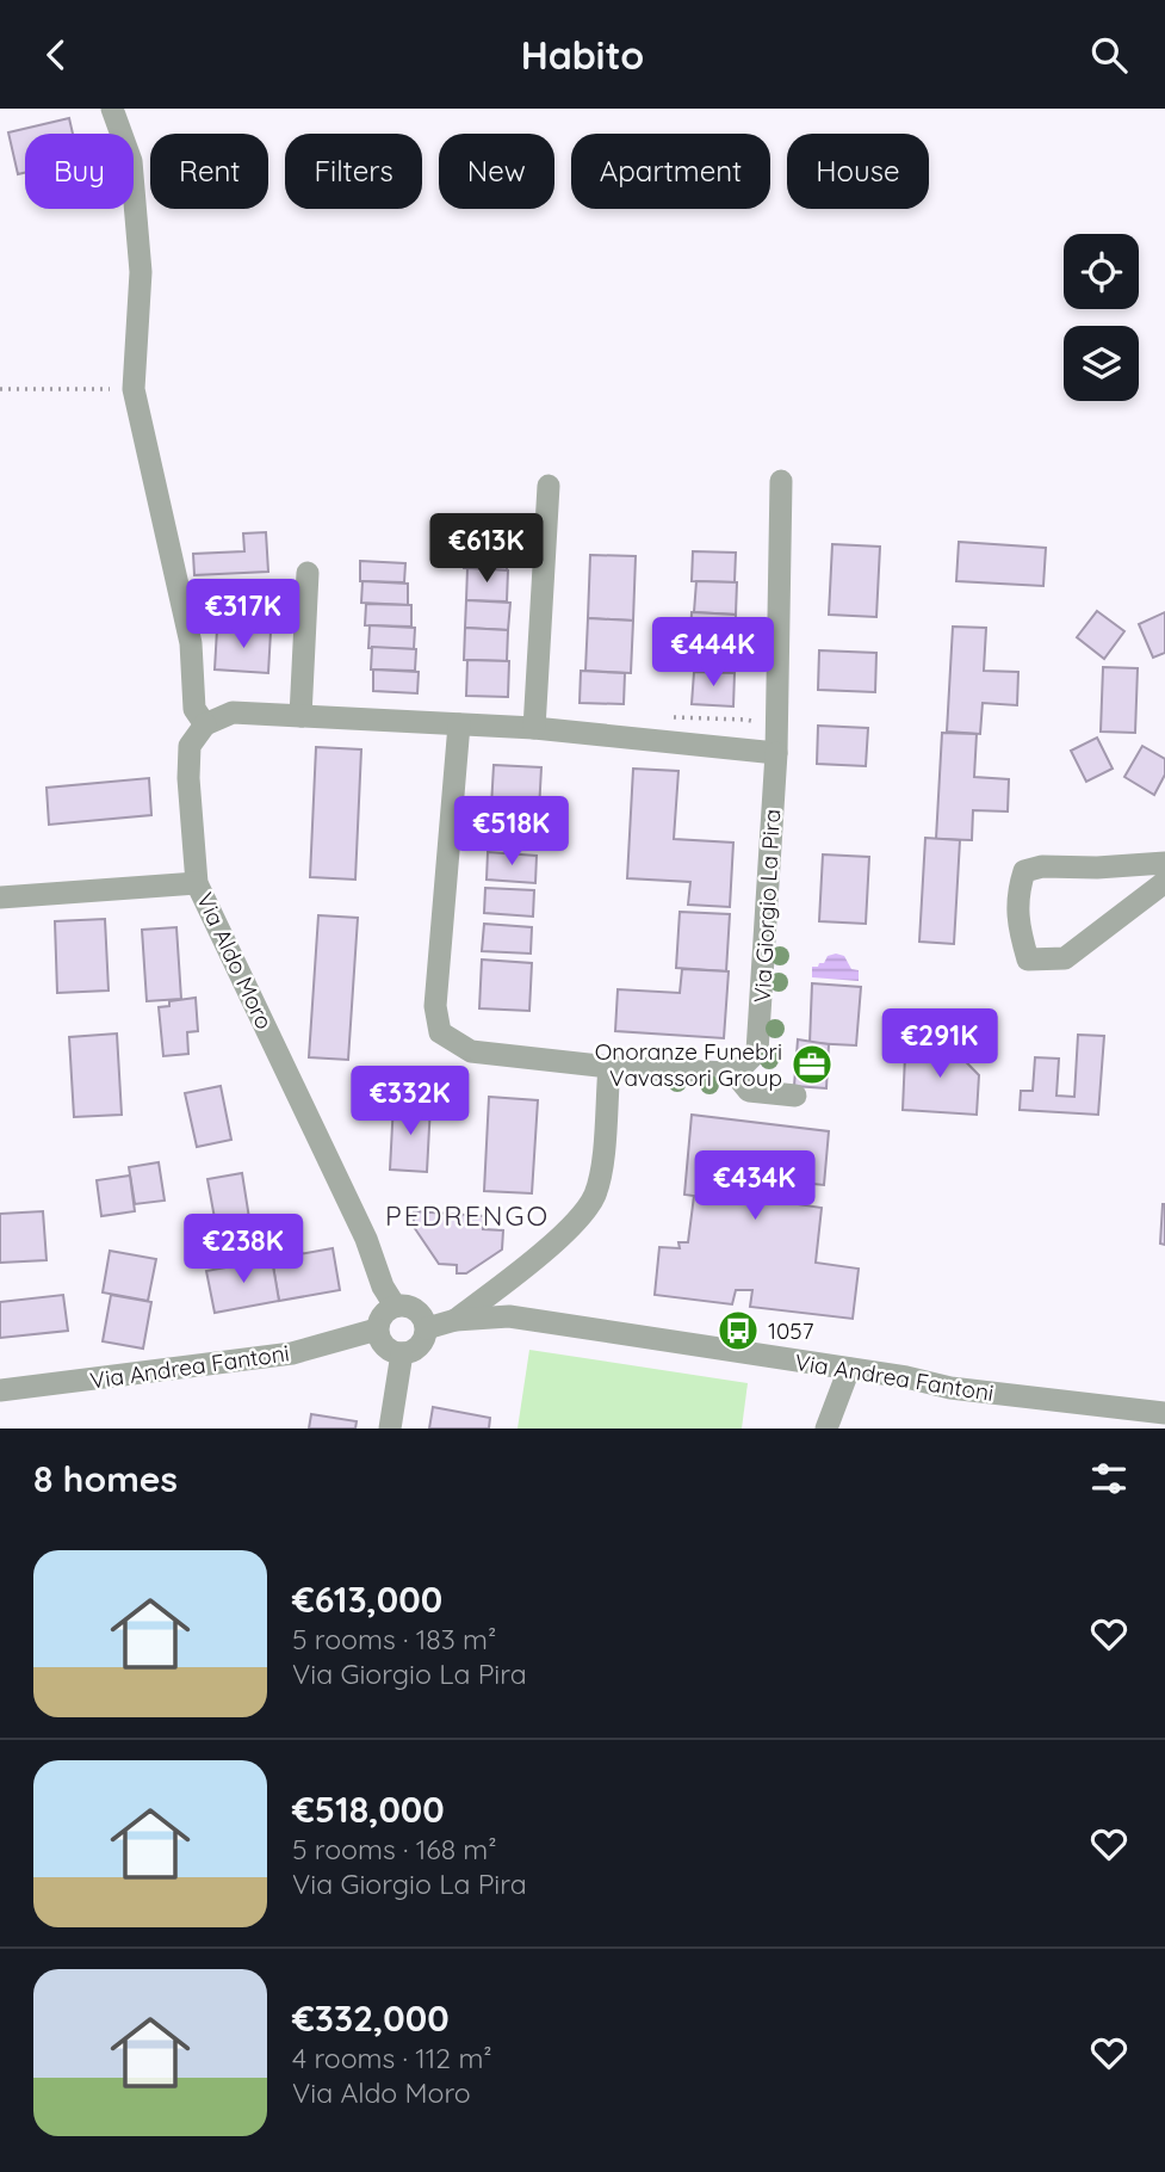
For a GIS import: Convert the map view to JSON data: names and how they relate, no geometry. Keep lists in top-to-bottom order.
{
  "streets": {
    "street": ["Via Giorgio La Pira", "Via Aldo Moro", "Via Andrea Fantoni"]
  },
  "crossings": [
    ["Via Aldo Moro", "Via Andrea Fantoni"]
  ],
  "districts": ["PEDRENGO"],
  "places": {
    "office": ["Onoranze Funebri Vavassori Group"],
    "bus stop": ["1057"]
  },
  "page": {
    "header": "Habito",
    "chip": [
      "Buy",
      "Rent",
      "Filters",
      "New",
      "Apartment",
      "House"
    ],
    "price": [
      "€613K",
      "€317K",
      "€444K",
      "€518K",
      "€291K",
      "€332K",
      "€434K",
      "€238K"
    ],
    "heading": "8 homes",
    "list": [
      {
        "name": "€613,000",
        "note": "5 rooms · 183 m² · Via Giorgio La Pira"
      },
      {
        "name": "€518,000",
        "note": "5 rooms · 168 m² · Via Giorgio La Pira"
      },
      {
        "name": "€332,000",
        "note": "4 rooms · 112 m² · Via Aldo Moro"
      }
    ]
  }
}
